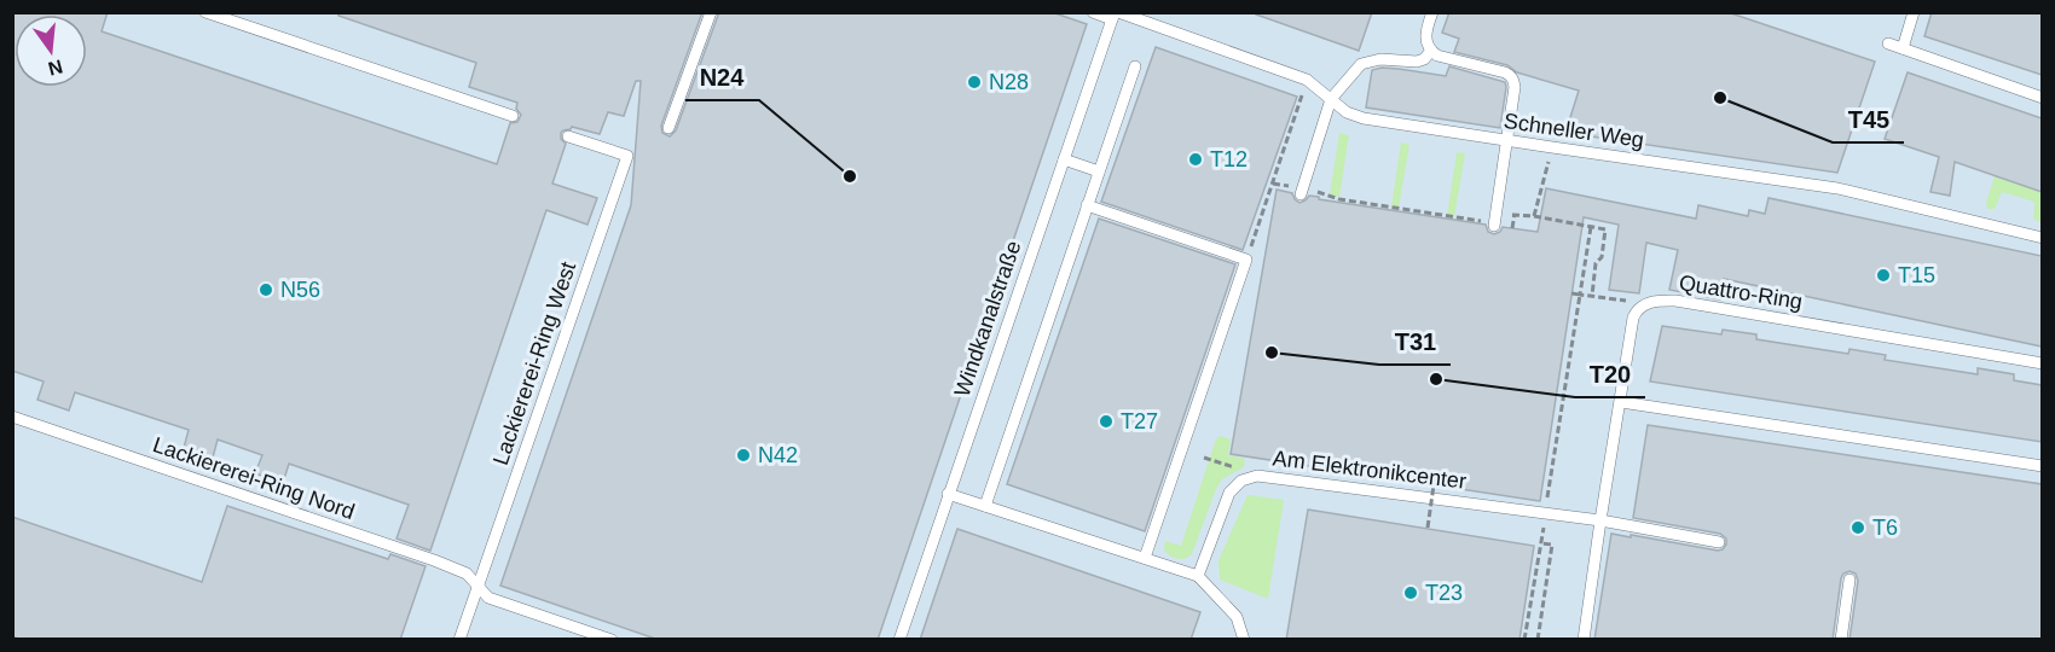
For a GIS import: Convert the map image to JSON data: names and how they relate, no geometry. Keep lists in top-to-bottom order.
{
  "streets": {
    "lane": [
      "Schneller Weg",
      "Quattro-Ring",
      "Windkanalstraße",
      "Lackiererei-Ring West",
      "Am Elektronikcenter",
      "Lackiererei-Ring Nord"
    ]
  },
  "crossings": [
    ["Schneller Weg", "Windkanalstraße"],
    ["Quattro-Ring", "Am Elektronikcenter"],
    ["Lackiererei-Ring West", "Lackiererei-Ring Nord"]
  ],
  "places": [
    "N28",
    "T45",
    "T12",
    "N24",
    "T15",
    "N56",
    "T31",
    "T20",
    "T27",
    "N42",
    "T6",
    "T23"
  ],
  "north": "bottom"
}
